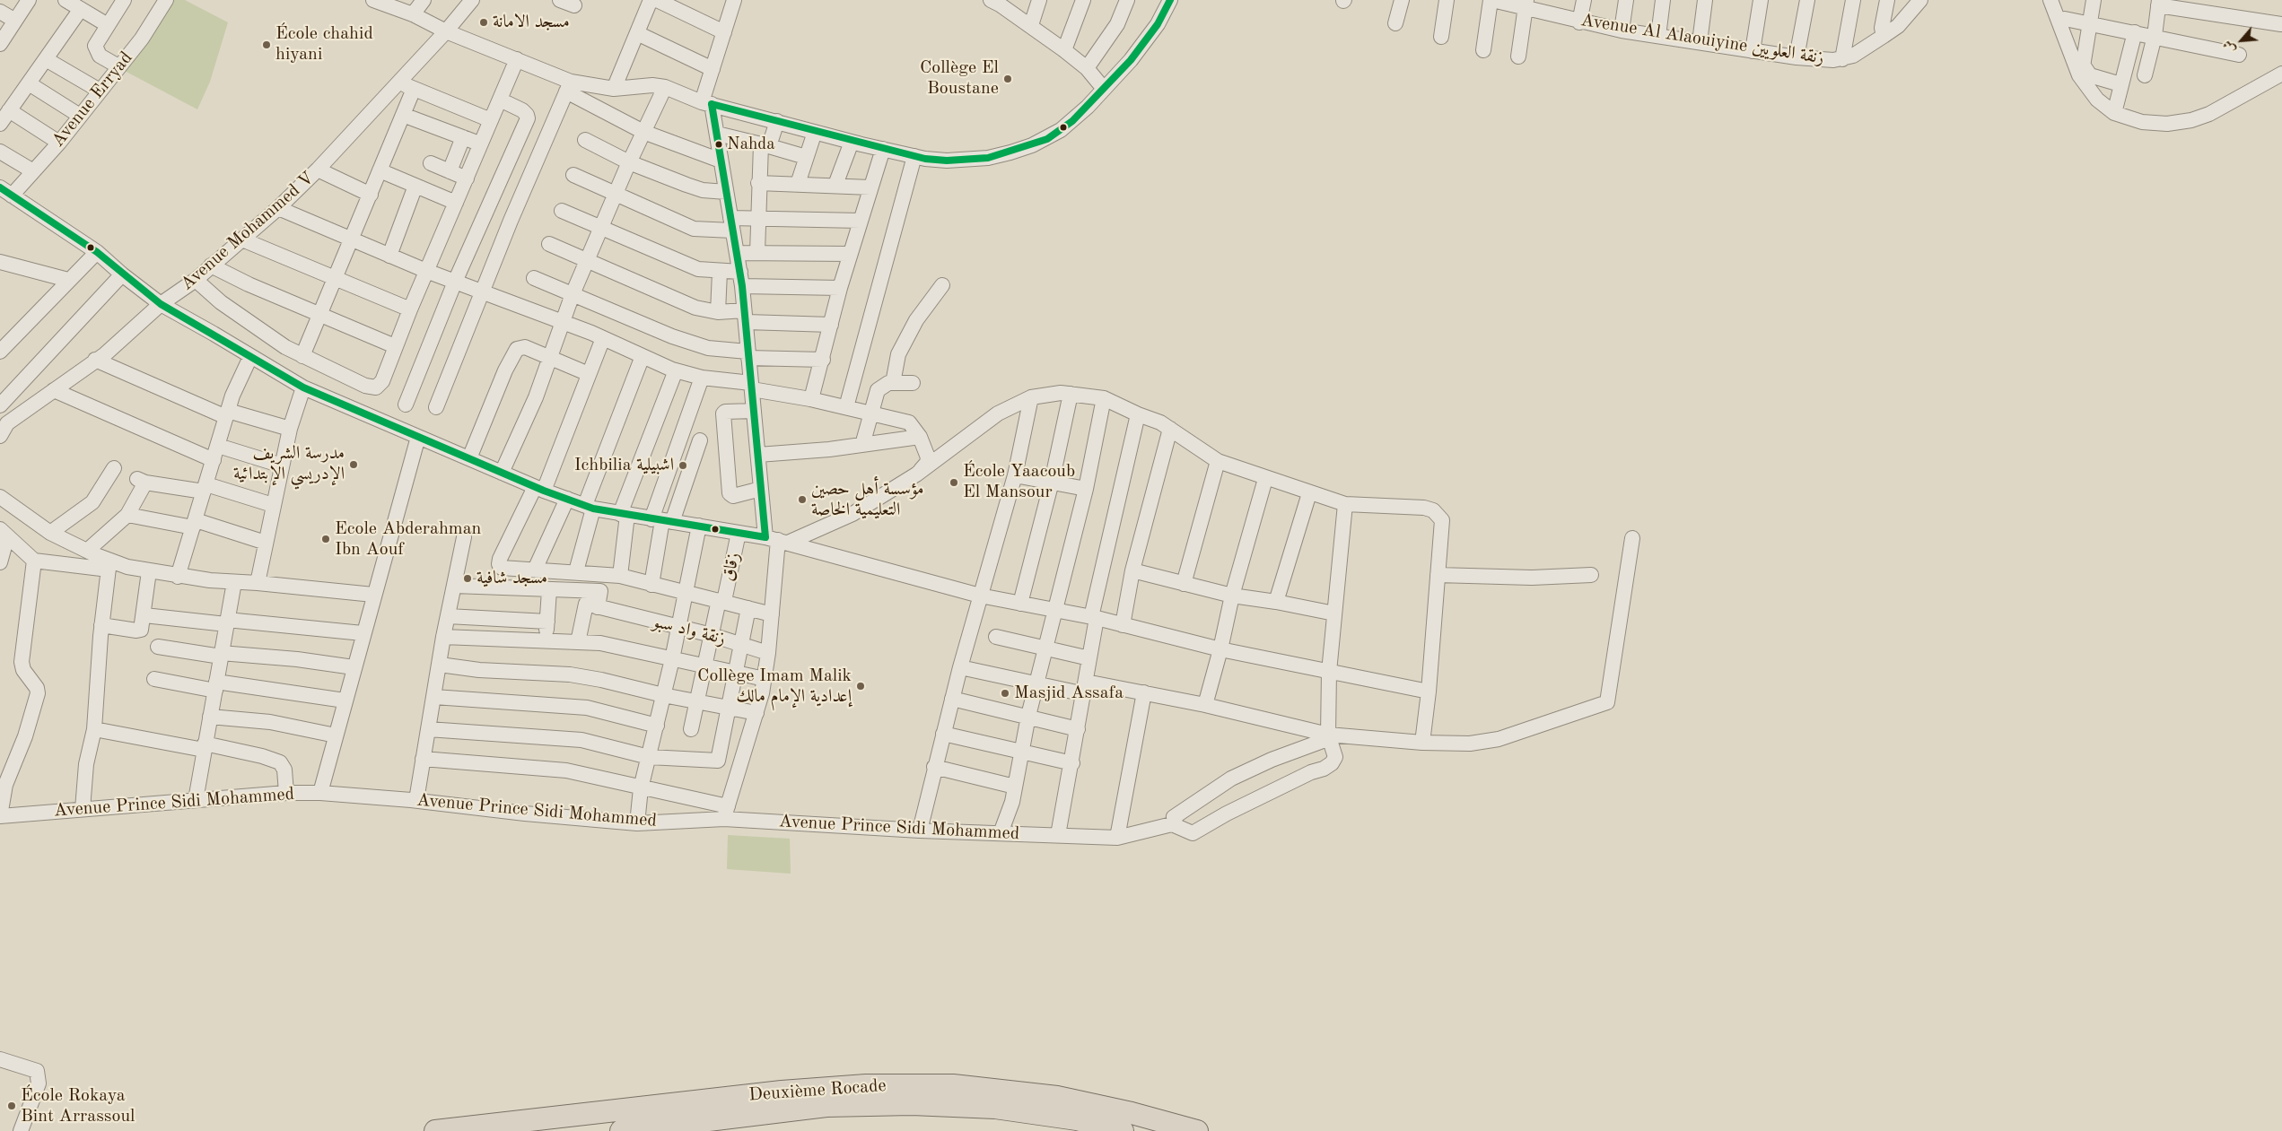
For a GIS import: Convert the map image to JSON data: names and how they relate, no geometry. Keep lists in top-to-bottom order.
{
  "streets": {
    "highway": ["Deuxième Rocade"],
    "street": [
      "Avenue Al Alaouiyine زنقة العلويين",
      "Avenue Erryad",
      "Avenue Mohammed V",
      "زقاق",
      "زنقة واد سبو",
      "Avenue Prince Sidi Mohammed"
    ]
  },
  "crossings": [
    ["زقاق", "زنقة واد سبو"]
  ],
  "places": [
    "مسجد الامانة",
    "École chahid hiyani",
    "Collège El Boustane",
    "Nahda",
    "مدرسة الشريف الإدريسي الإبتدائية",
    "Ichbilia اشبيلية",
    "École Yaacoub El Mansour",
    "مؤسسة أهل حصين التعليمية الخاصة",
    "Ecole Abderahman Ibn Aouf",
    "مسجد شافية",
    "Collège Imam Malik إعدادية الإمام مالك",
    "Masjid Assafa",
    "École Rokaya Bint Arrassoul"
  ],
  "north": "bottom left"
}
